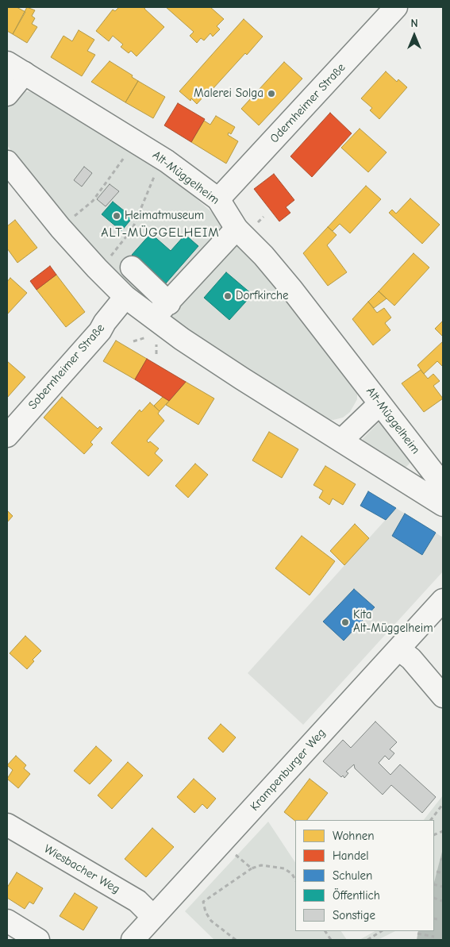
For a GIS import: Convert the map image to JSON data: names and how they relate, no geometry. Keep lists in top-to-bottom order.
{
  "streets": {
    "main road": [
      "Odernheimer Straße",
      "Alt-Müggelheim",
      "Sobernheimer Straße",
      "Krampenburger Weg",
      "Wiesbacher Weg"
    ]
  },
  "crossings": [
    ["Odernheimer Straße", "Alt-Müggelheim"],
    ["Krampenburger Weg", "Wiesbacher Weg"]
  ],
  "districts": ["ALT-MÜGGELHEIM"],
  "places": [
    "Malerei Solga",
    "Heimatmuseum",
    "Dorfkirche",
    "Kita Alt-Müggelheim"
  ],
  "legend": [
    "Wohnen",
    "Handel",
    "Schulen",
    "Öffentlich",
    "Sonstige"
  ],
  "north": "top"
}
